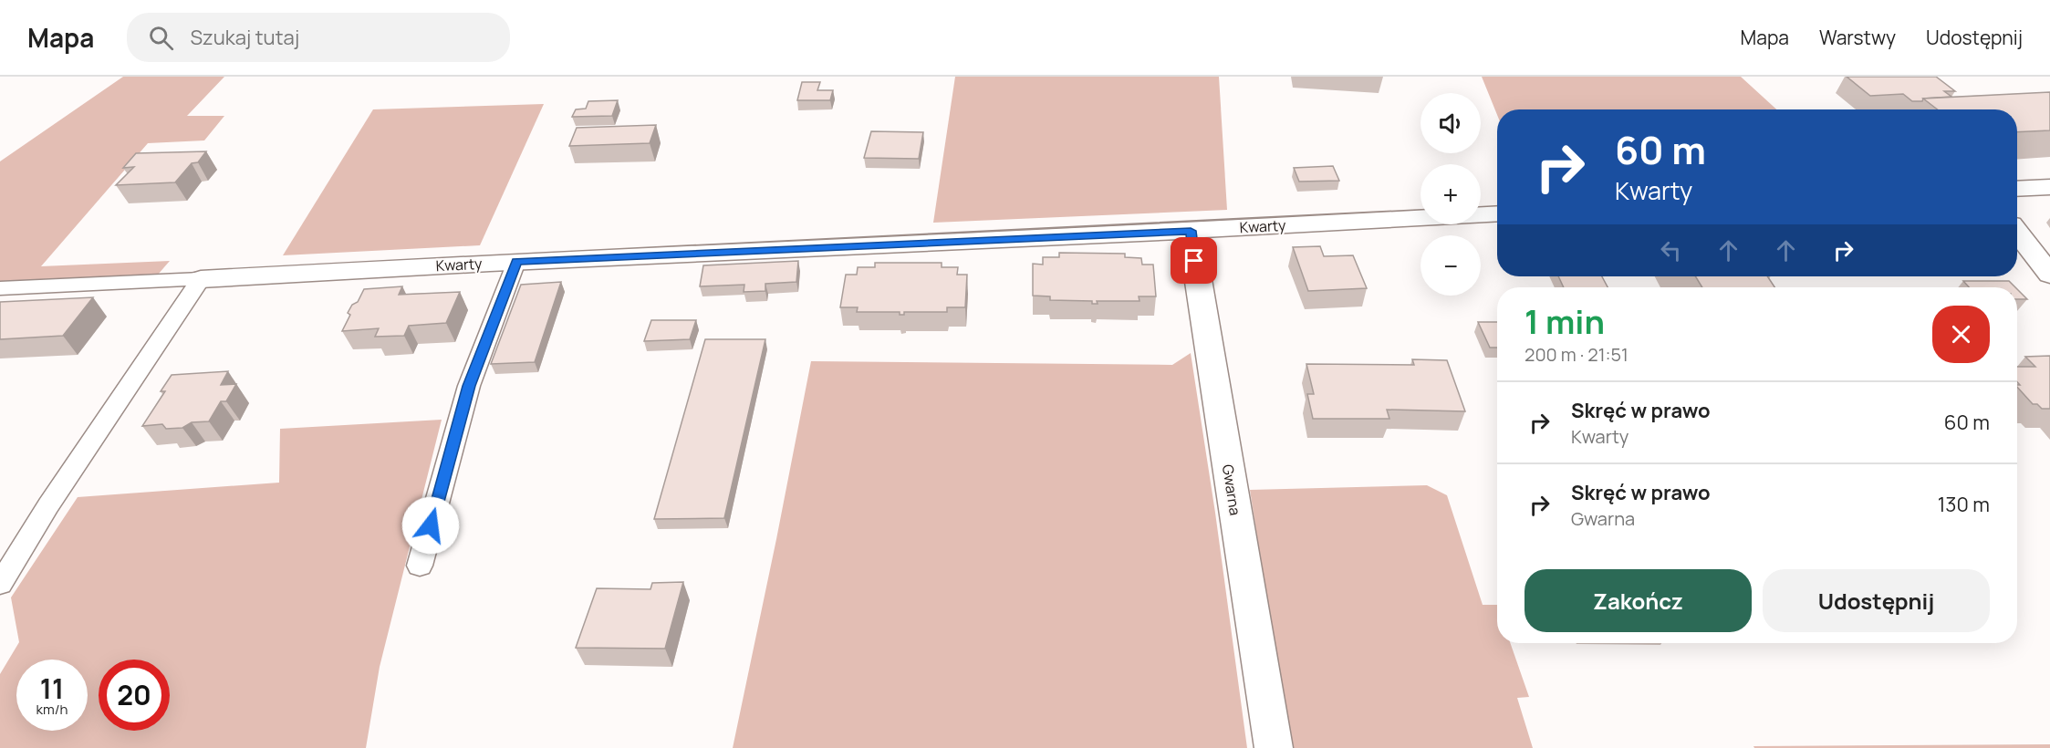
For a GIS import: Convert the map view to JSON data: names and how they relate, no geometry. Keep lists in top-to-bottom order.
{
  "streets": {
    "street": ["Kwarty", "Gwarna"]
  },
  "crossings": [
    ["Kwarty", "Gwarna"]
  ],
  "page": {
    "header": "Mapa",
    "search": "Szukaj tutaj",
    "nav": ["Mapa", "Warstwy", "Udostępnij"],
    "map_buttons": ["+", "−"],
    "turn": ["60 m", "Kwarty"],
    "heading": ["1 min", "200 m · 21:51"],
    "list": [
      {
        "name": "Skręć w prawo",
        "note": "Kwarty",
        "value": "60 m"
      },
      {
        "name": "Skręć w prawo",
        "note": "Gwarna",
        "value": "130 m"
      }
    ],
    "buttons": ["Zakończ", "Udostępnij"],
    "speed": "11 km/h",
    "limit": "20"
  }
}
